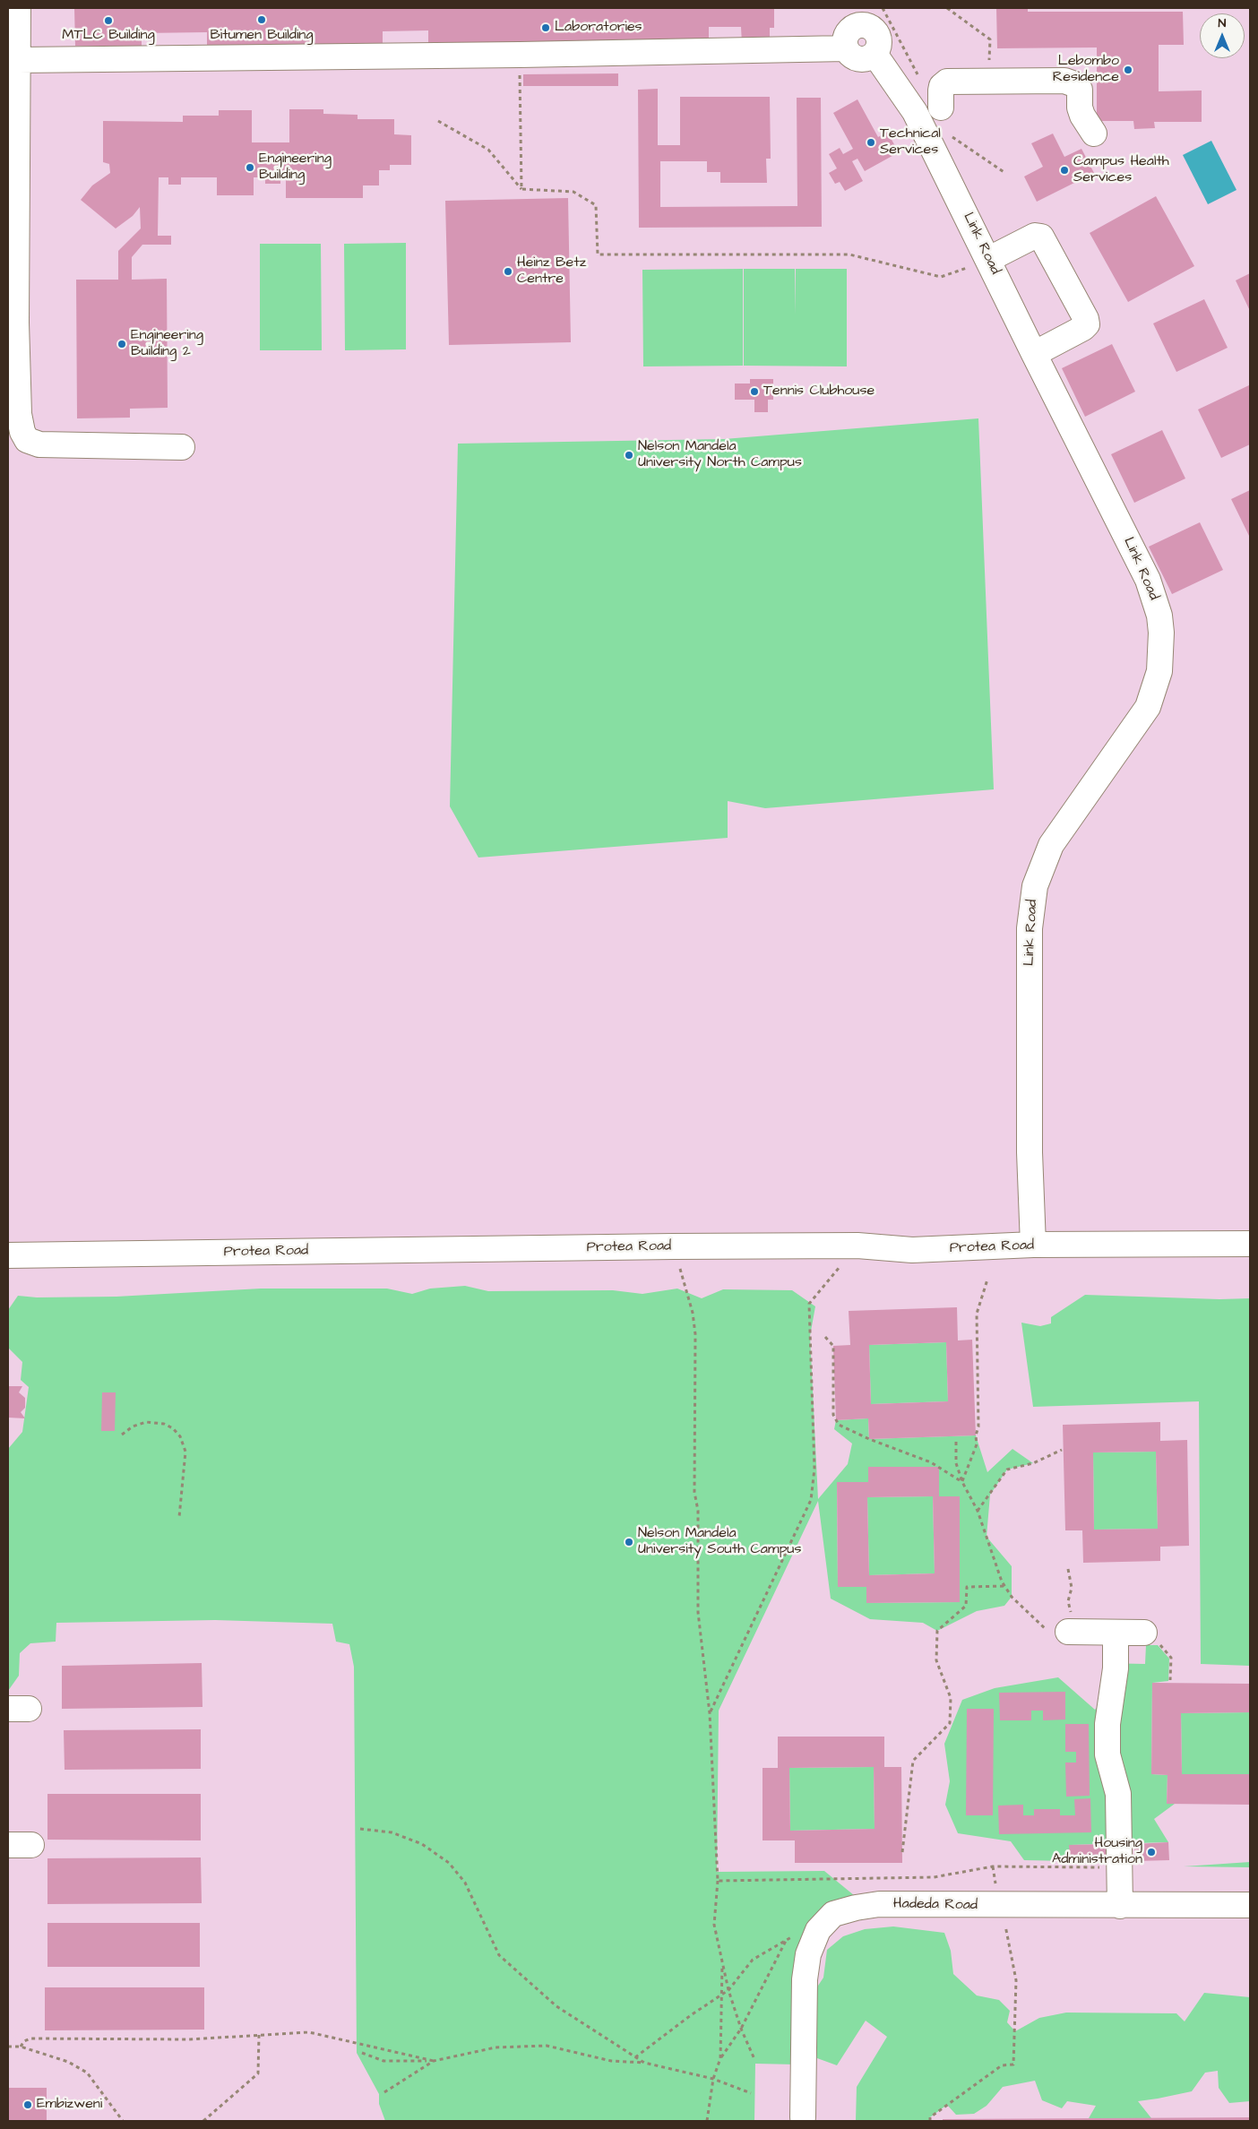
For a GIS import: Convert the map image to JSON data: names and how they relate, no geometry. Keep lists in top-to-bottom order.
{
  "streets": {
    "lane": ["Link Road", "Protea Road", "Hadeda Road"]
  },
  "crossings": [
    ["Link Road", "Protea Road"]
  ],
  "places": [
    "Bitumen Building",
    "MTLC Building",
    "Laboratories",
    "Lebombo Residence",
    "Technical Services",
    "Engineering Building",
    "Campus Health Services",
    "Heinz Betz Centre",
    "Engineering Building 2",
    "Tennis Clubhouse",
    "Nelson Mandela University North Campus",
    "Nelson Mandela University South Campus",
    "Housing Administration",
    "Embizweni"
  ],
  "north": "top"
}
